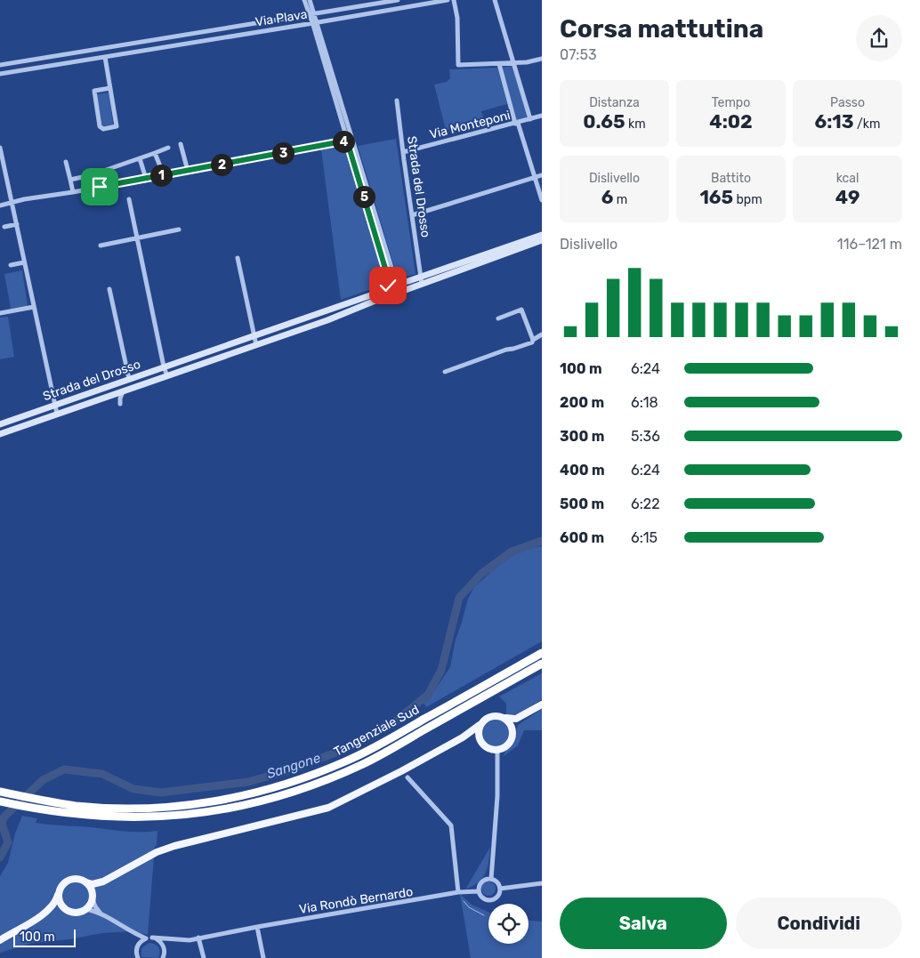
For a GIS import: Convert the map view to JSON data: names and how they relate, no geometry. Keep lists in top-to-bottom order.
{
  "streets": {
    "highway": ["Tangenziale Sud"],
    "street": [
      "Via Plava",
      "Via Monteponi",
      "Strada del Drosso",
      "Via Rondò Bernardo"
    ]
  },
  "crossings": [
    ["Via Monteponi", "Strada del Drosso"]
  ],
  "water": ["Sangone"],
  "scale_bar": "100 m",
  "page": {
    "heading": ["Corsa mattutina", "07:53"],
    "stats": [
      ["Distanza", "0.65 km"],
      ["Tempo", "4:02"],
      ["Passo", "6:13 /km"],
      ["Dislivello", "6 m"],
      ["Battito", "165 bpm"],
      ["kcal", "49"]
    ],
    "pins": [
      "4",
      "3",
      "2",
      "1",
      "5"
    ],
    "chart": ["Dislivello", "116–121 m"],
    "list": [
      {
        "name": "100 m",
        "note": "6:24"
      },
      {
        "name": "200 m",
        "note": "6:18"
      },
      {
        "name": "300 m",
        "note": "5:36"
      },
      {
        "name": "400 m",
        "note": "6:24"
      },
      {
        "name": "500 m",
        "note": "6:22"
      },
      {
        "name": "600 m",
        "note": "6:15"
      }
    ],
    "buttons": ["Salva", "Condividi"],
    "scale": "100 m"
  }
}
